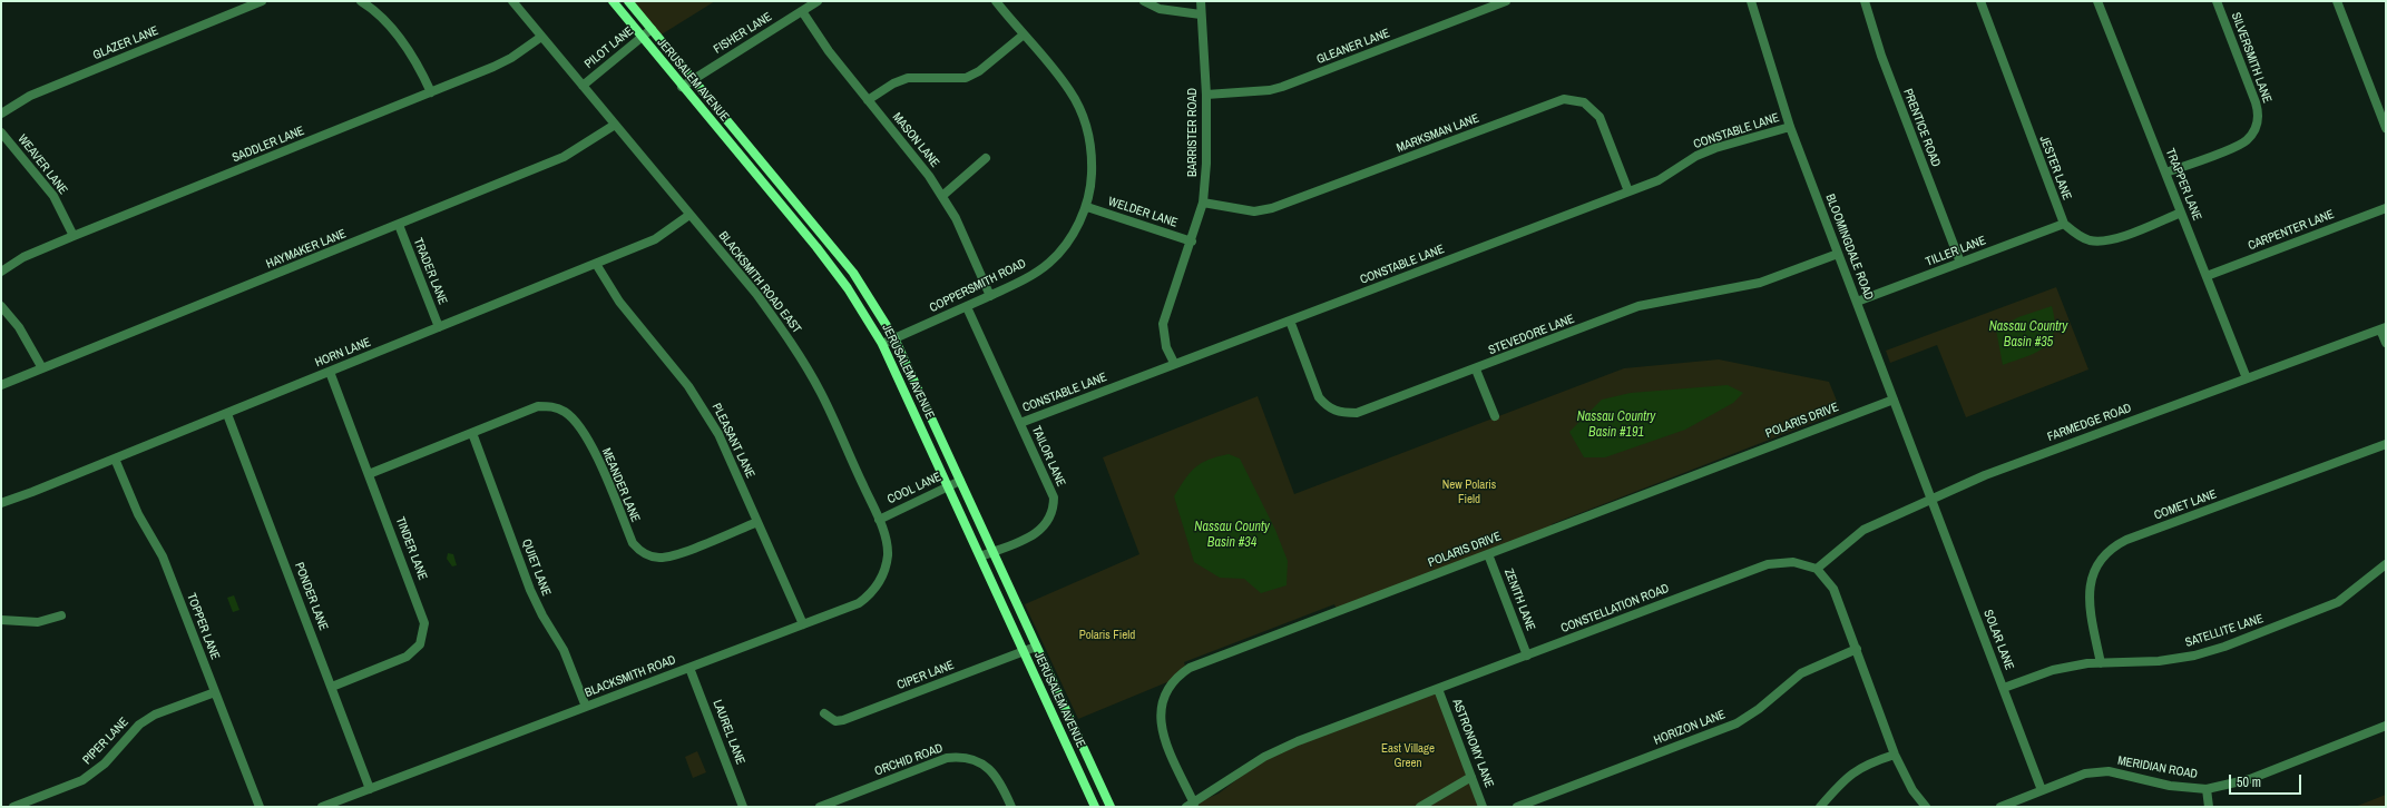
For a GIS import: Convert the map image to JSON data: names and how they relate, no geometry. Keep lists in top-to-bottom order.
{
  "streets": {
    "main road": ["JERUSALEM AVENUE"],
    "street": [
      "FISHER LANE",
      "GLAZER LANE",
      "GLEANER LANE",
      "PILOT LANE",
      "SILVERSMITH LANE",
      "PRENTICE ROAD",
      "CONSTABLE LANE",
      "BARRISTER ROAD",
      "MARKSMAN LANE",
      "MASON LANE",
      "SADDLER LANE",
      "WEAVER LANE",
      "JESTER LANE",
      "TRAPPER LANE",
      "WELDER LANE",
      "CARPENTER LANE",
      "BLOOMINGDALE ROAD",
      "HAYMAKER LANE",
      "TILLER LANE",
      "TRADER LANE",
      "BLACKSMITH ROAD EAST",
      "COPPERSMITH ROAD",
      "STEVEDORE LANE",
      "HORN LANE",
      "POLARIS DRIVE",
      "FARMEDGE ROAD",
      "PLEASANT LANE",
      "TAILOR LANE",
      "MEANDER LANE",
      "COOL LANE",
      "COMET LANE",
      "TINDER LANE",
      "QUIET LANE",
      "PONDER LANE",
      "ZENITH LANE",
      "CONSTELLATION ROAD",
      "TOPPER LANE",
      "SATELLITE LANE",
      "SOLAR LANE",
      "CIPER LANE",
      "BLACKSMITH ROAD",
      "HORIZON LANE",
      "LAUREL LANE",
      "PIPER LANE",
      "ASTRONOMY LANE",
      "ORCHID ROAD",
      "MERIDIAN ROAD"
    ]
  },
  "crossings": [
    ["FISHER LANE", "JERUSALEM AVENUE"],
    ["FISHER LANE", "MASON LANE"],
    ["GLEANER LANE", "BARRISTER ROAD"],
    ["PILOT LANE", "JERUSALEM AVENUE"],
    ["PILOT LANE", "BLACKSMITH ROAD EAST"],
    ["SILVERSMITH LANE", "TRAPPER LANE"],
    ["JERUSALEM AVENUE", "COPPERSMITH ROAD"],
    ["JERUSALEM AVENUE", "TAILOR LANE"],
    ["JERUSALEM AVENUE", "COOL LANE"],
    ["JERUSALEM AVENUE", "CIPER LANE"],
    ["PRENTICE ROAD", "TILLER LANE"],
    ["CONSTABLE LANE", "BARRISTER ROAD"],
    ["CONSTABLE LANE", "MARKSMAN LANE"],
    ["CONSTABLE LANE", "BLOOMINGDALE ROAD"],
    ["CONSTABLE LANE", "STEVEDORE LANE"],
    ["CONSTABLE LANE", "TAILOR LANE"],
    ["BARRISTER ROAD", "MARKSMAN LANE"],
    ["BARRISTER ROAD", "WELDER LANE"],
    ["MASON LANE", "COPPERSMITH ROAD"],
    ["SADDLER LANE", "WEAVER LANE"],
    ["JESTER LANE", "TILLER LANE"],
    ["TRAPPER LANE", "CARPENTER LANE"],
    ["TRAPPER LANE", "FARMEDGE ROAD"],
    ["WELDER LANE", "COPPERSMITH ROAD"],
    ["BLOOMINGDALE ROAD", "TILLER LANE"],
    ["BLOOMINGDALE ROAD", "STEVEDORE LANE"],
    ["BLOOMINGDALE ROAD", "POLARIS DRIVE"],
    ["BLOOMINGDALE ROAD", "FARMEDGE ROAD"],
    ["BLOOMINGDALE ROAD", "SOLAR LANE"],
    ["HAYMAKER LANE", "TRADER LANE"],
    ["HAYMAKER LANE", "BLACKSMITH ROAD EAST"],
    ["TRADER LANE", "HORN LANE"],
    ["BLACKSMITH ROAD EAST", "HORN LANE"],
    ["BLACKSMITH ROAD EAST", "COOL LANE"],
    ["BLACKSMITH ROAD EAST", "BLACKSMITH ROAD"],
    ["COPPERSMITH ROAD", "TAILOR LANE"],
    ["HORN LANE", "PLEASANT LANE"],
    ["HORN LANE", "TINDER LANE"],
    ["HORN LANE", "PONDER LANE"],
    ["HORN LANE", "TOPPER LANE"],
    ["POLARIS DRIVE", "ZENITH LANE"],
    ["POLARIS DRIVE", "CONSTELLATION ROAD"],
    ["FARMEDGE ROAD", "CONSTELLATION ROAD"],
    ["FARMEDGE ROAD", "SOLAR LANE"],
    ["PLEASANT LANE", "MEANDER LANE"],
    ["PLEASANT LANE", "BLACKSMITH ROAD"],
    ["MEANDER LANE", "TINDER LANE"],
    ["MEANDER LANE", "QUIET LANE"],
    ["COOL LANE", "BLACKSMITH ROAD"],
    ["COMET LANE", "SATELLITE LANE"],
    ["TINDER LANE", "PONDER LANE"],
    ["QUIET LANE", "BLACKSMITH ROAD"],
    ["PONDER LANE", "BLACKSMITH ROAD"],
    ["ZENITH LANE", "CONSTELLATION ROAD"],
    ["CONSTELLATION ROAD", "ASTRONOMY LANE"],
    ["TOPPER LANE", "PIPER LANE"],
    ["SATELLITE LANE", "SOLAR LANE"],
    ["SOLAR LANE", "MERIDIAN ROAD"],
    ["BLACKSMITH ROAD", "LAUREL LANE"]
  ],
  "water": ["Nassau Country Basin #35", "Nassau Country Basin #191", "Nassau County Basin #34"],
  "parks": ["New Polaris Field", "Polaris Field", "East Village Green"],
  "scale_bar": "50 m"
}
